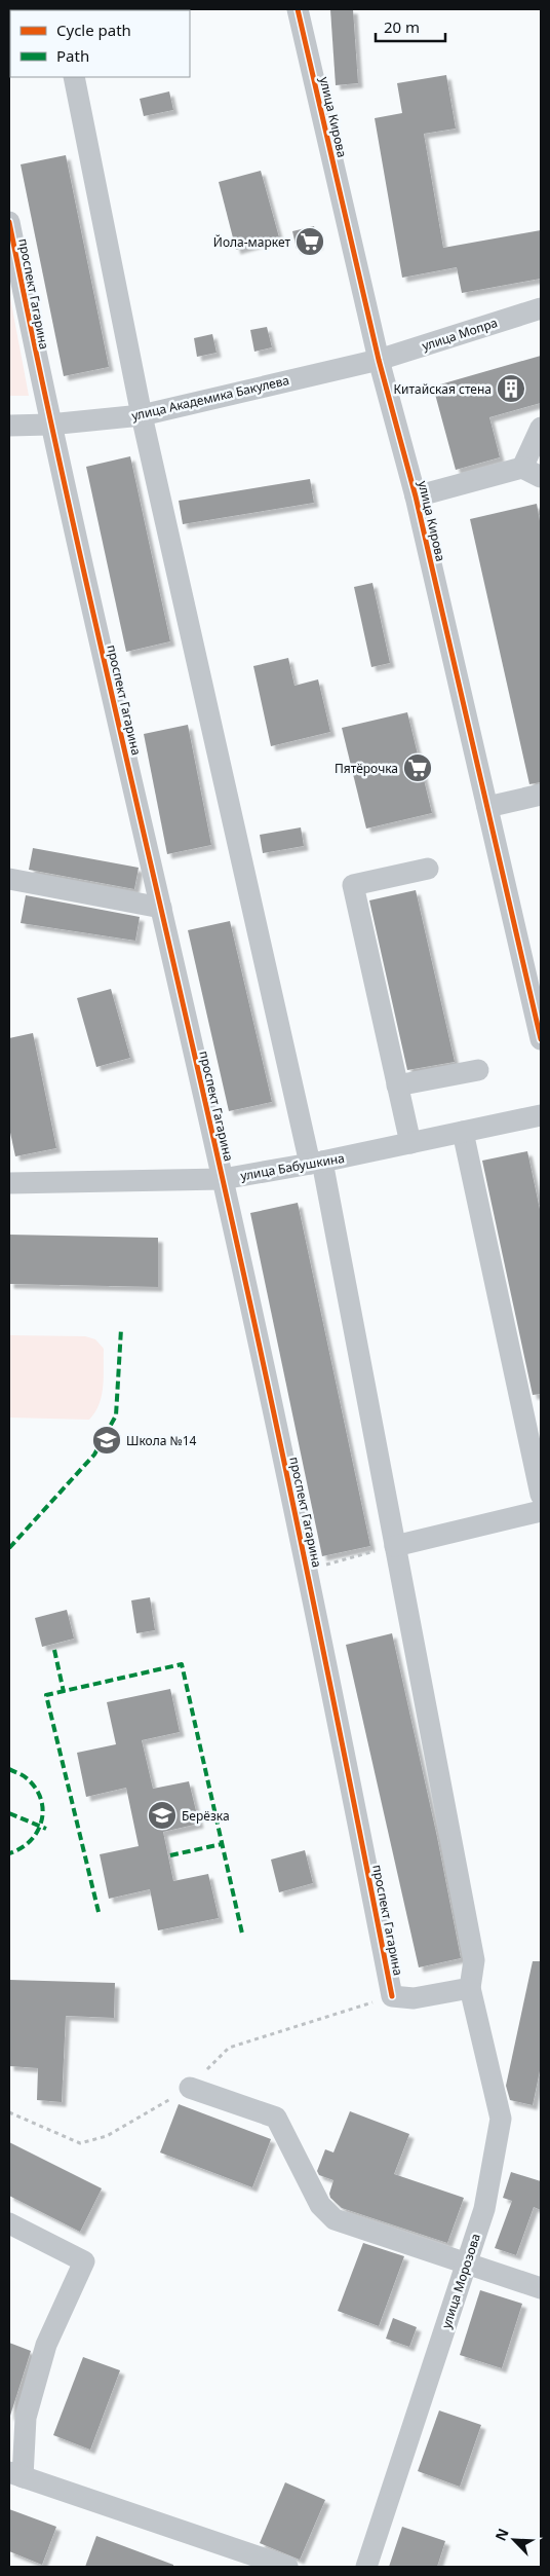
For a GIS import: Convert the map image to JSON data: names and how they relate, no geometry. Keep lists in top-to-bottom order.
{
  "streets": {
    "street": [
      "улица Кирова",
      "проспект Гагарина",
      "улица Мопра",
      "улица Академика Бакулева",
      "улица Бабушкина",
      "улица Морозова"
    ]
  },
  "crossings": [
    ["улица Кирова", "улица Мопра"],
    ["улица Кирова", "улица Академика Бакулева"],
    ["проспект Гагарина", "улица Академика Бакулева"],
    ["проспект Гагарина", "улица Бабушкина"],
    ["проспект Гагарина", "улица Морозова"],
    ["улица Мопра", "улица Академика Бакулева"]
  ],
  "places": {
    "supermarket": ["Йола-маркет", "Пятёрочка"],
    "building": ["Китайская стена"],
    "school or university": ["Школа №14", "Берёзка"]
  },
  "legend": ["Cycle path", "Path"],
  "scale_bar": "20 m",
  "north": "top left"
}
